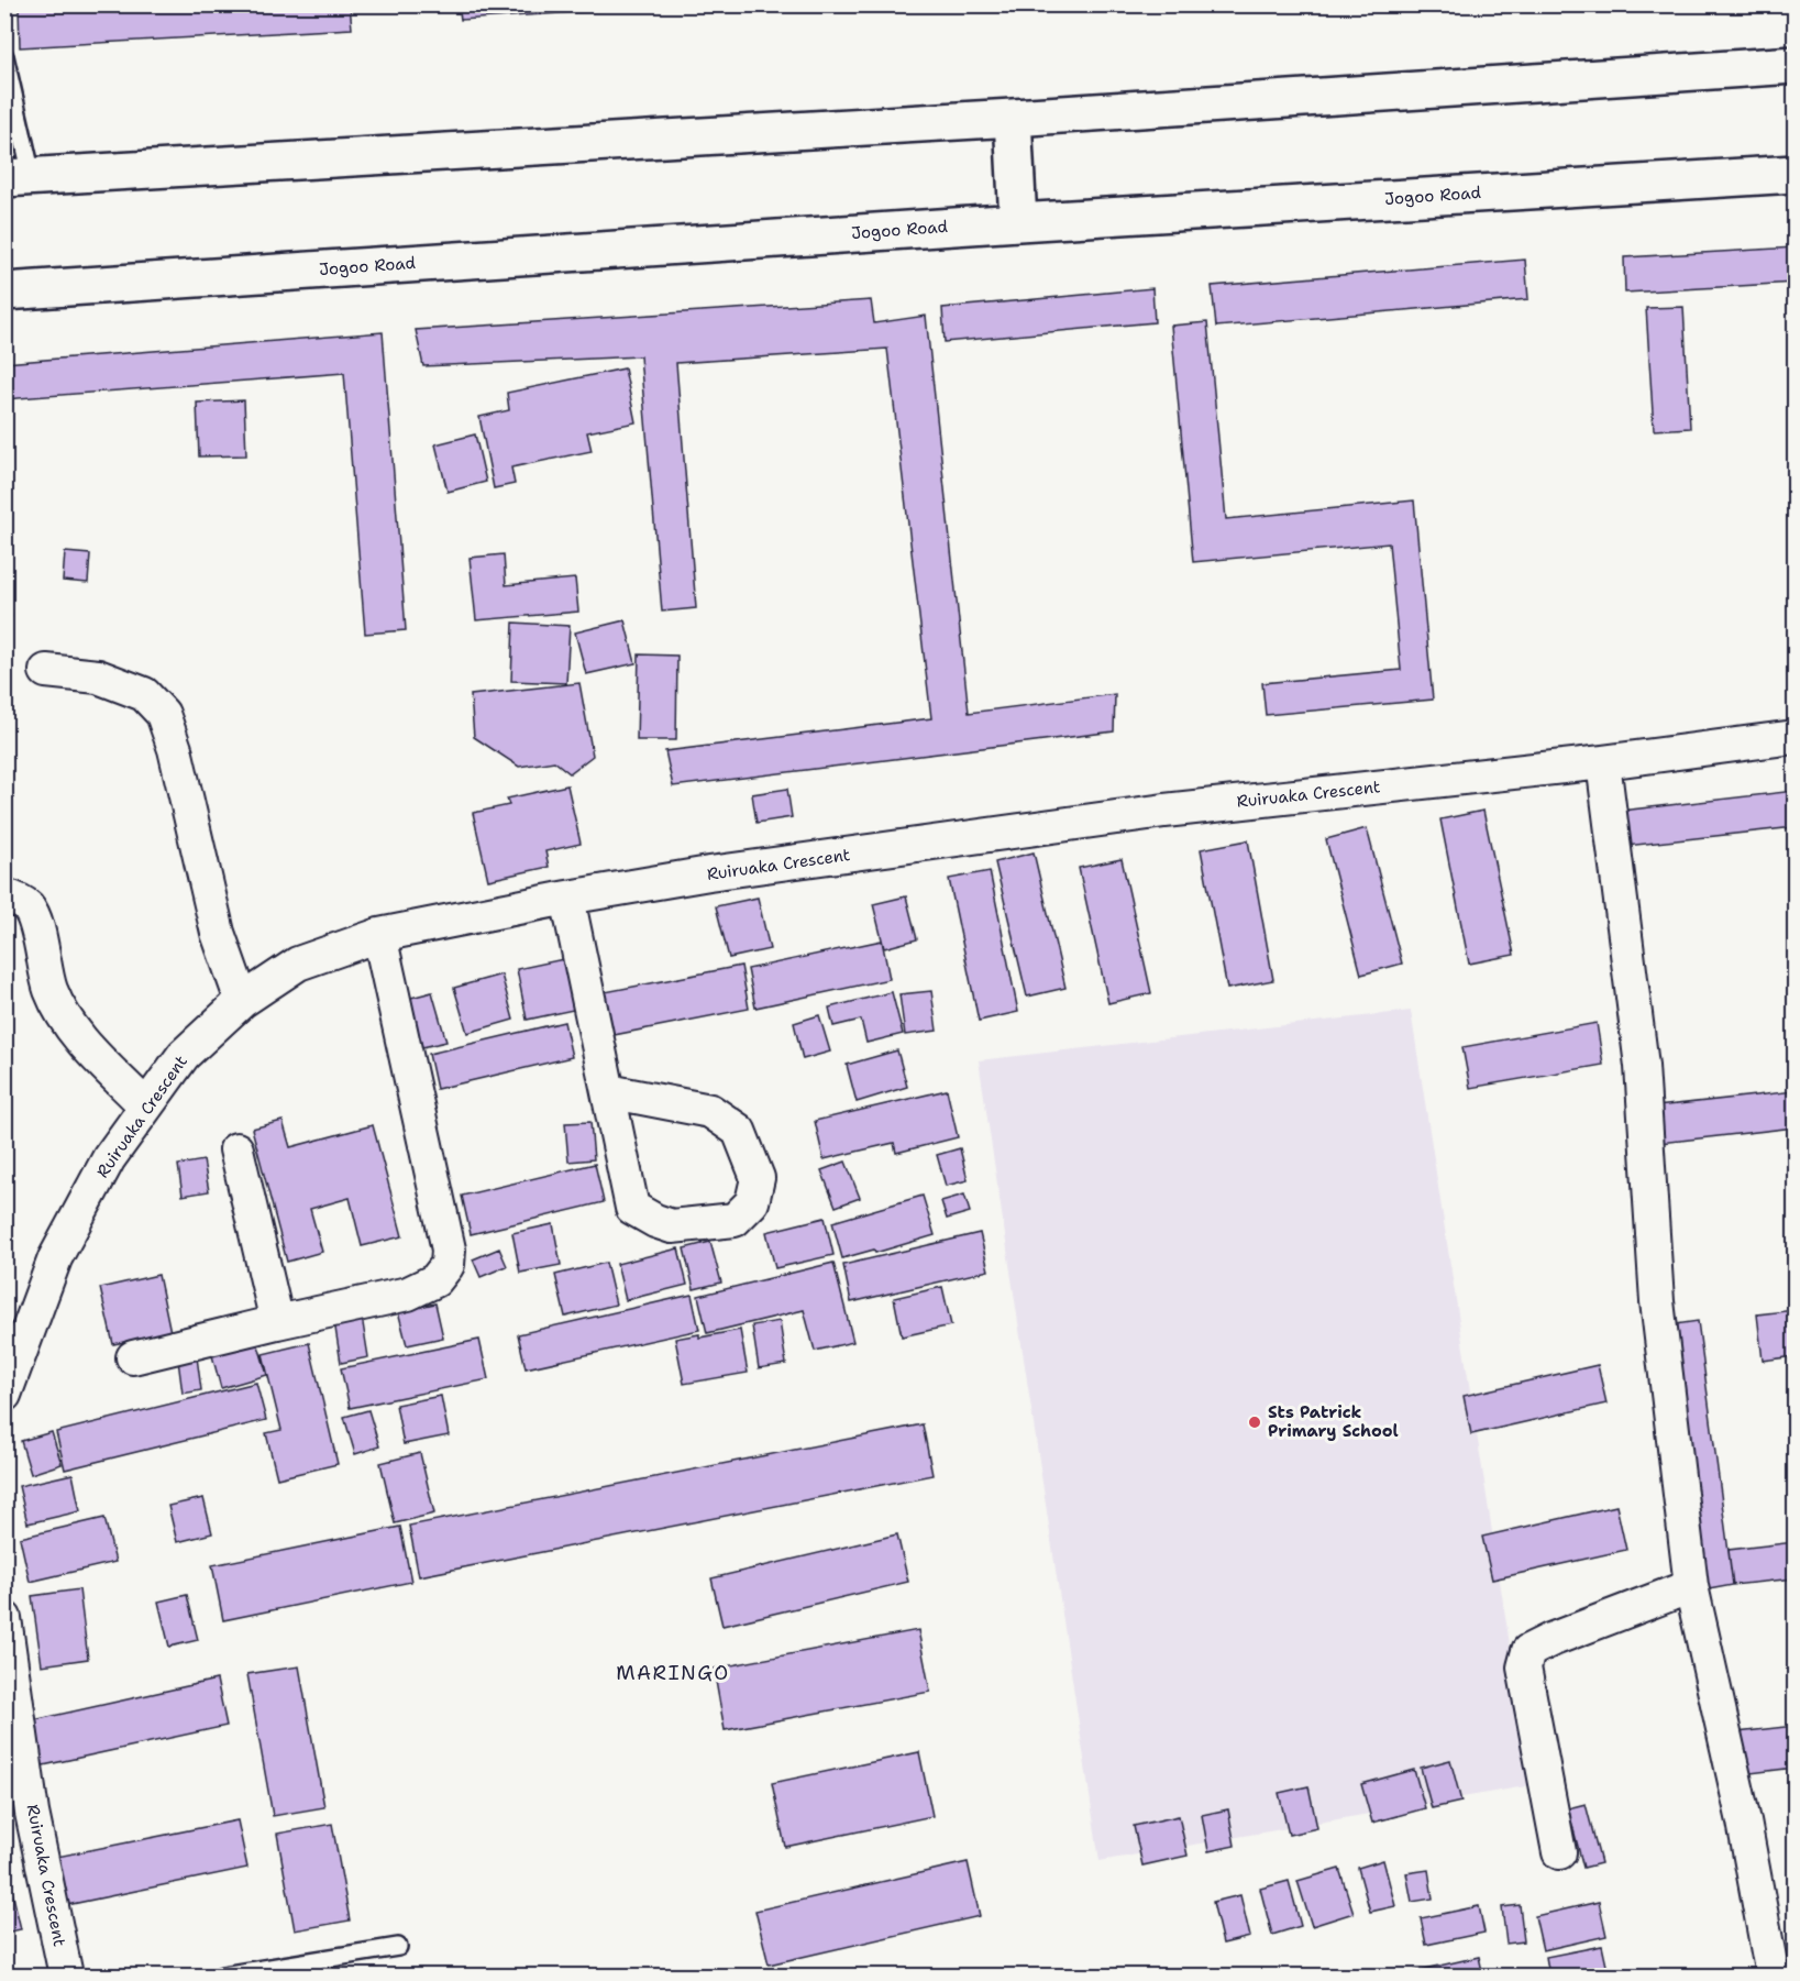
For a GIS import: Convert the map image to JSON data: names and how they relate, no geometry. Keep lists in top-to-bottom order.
{
  "streets": {
    "main road": ["Jogoo Road"],
    "street": ["Ruiruaka Crescent"]
  },
  "districts": ["MARINGO"],
  "places": ["Sts Patrick Primary School"]
}
